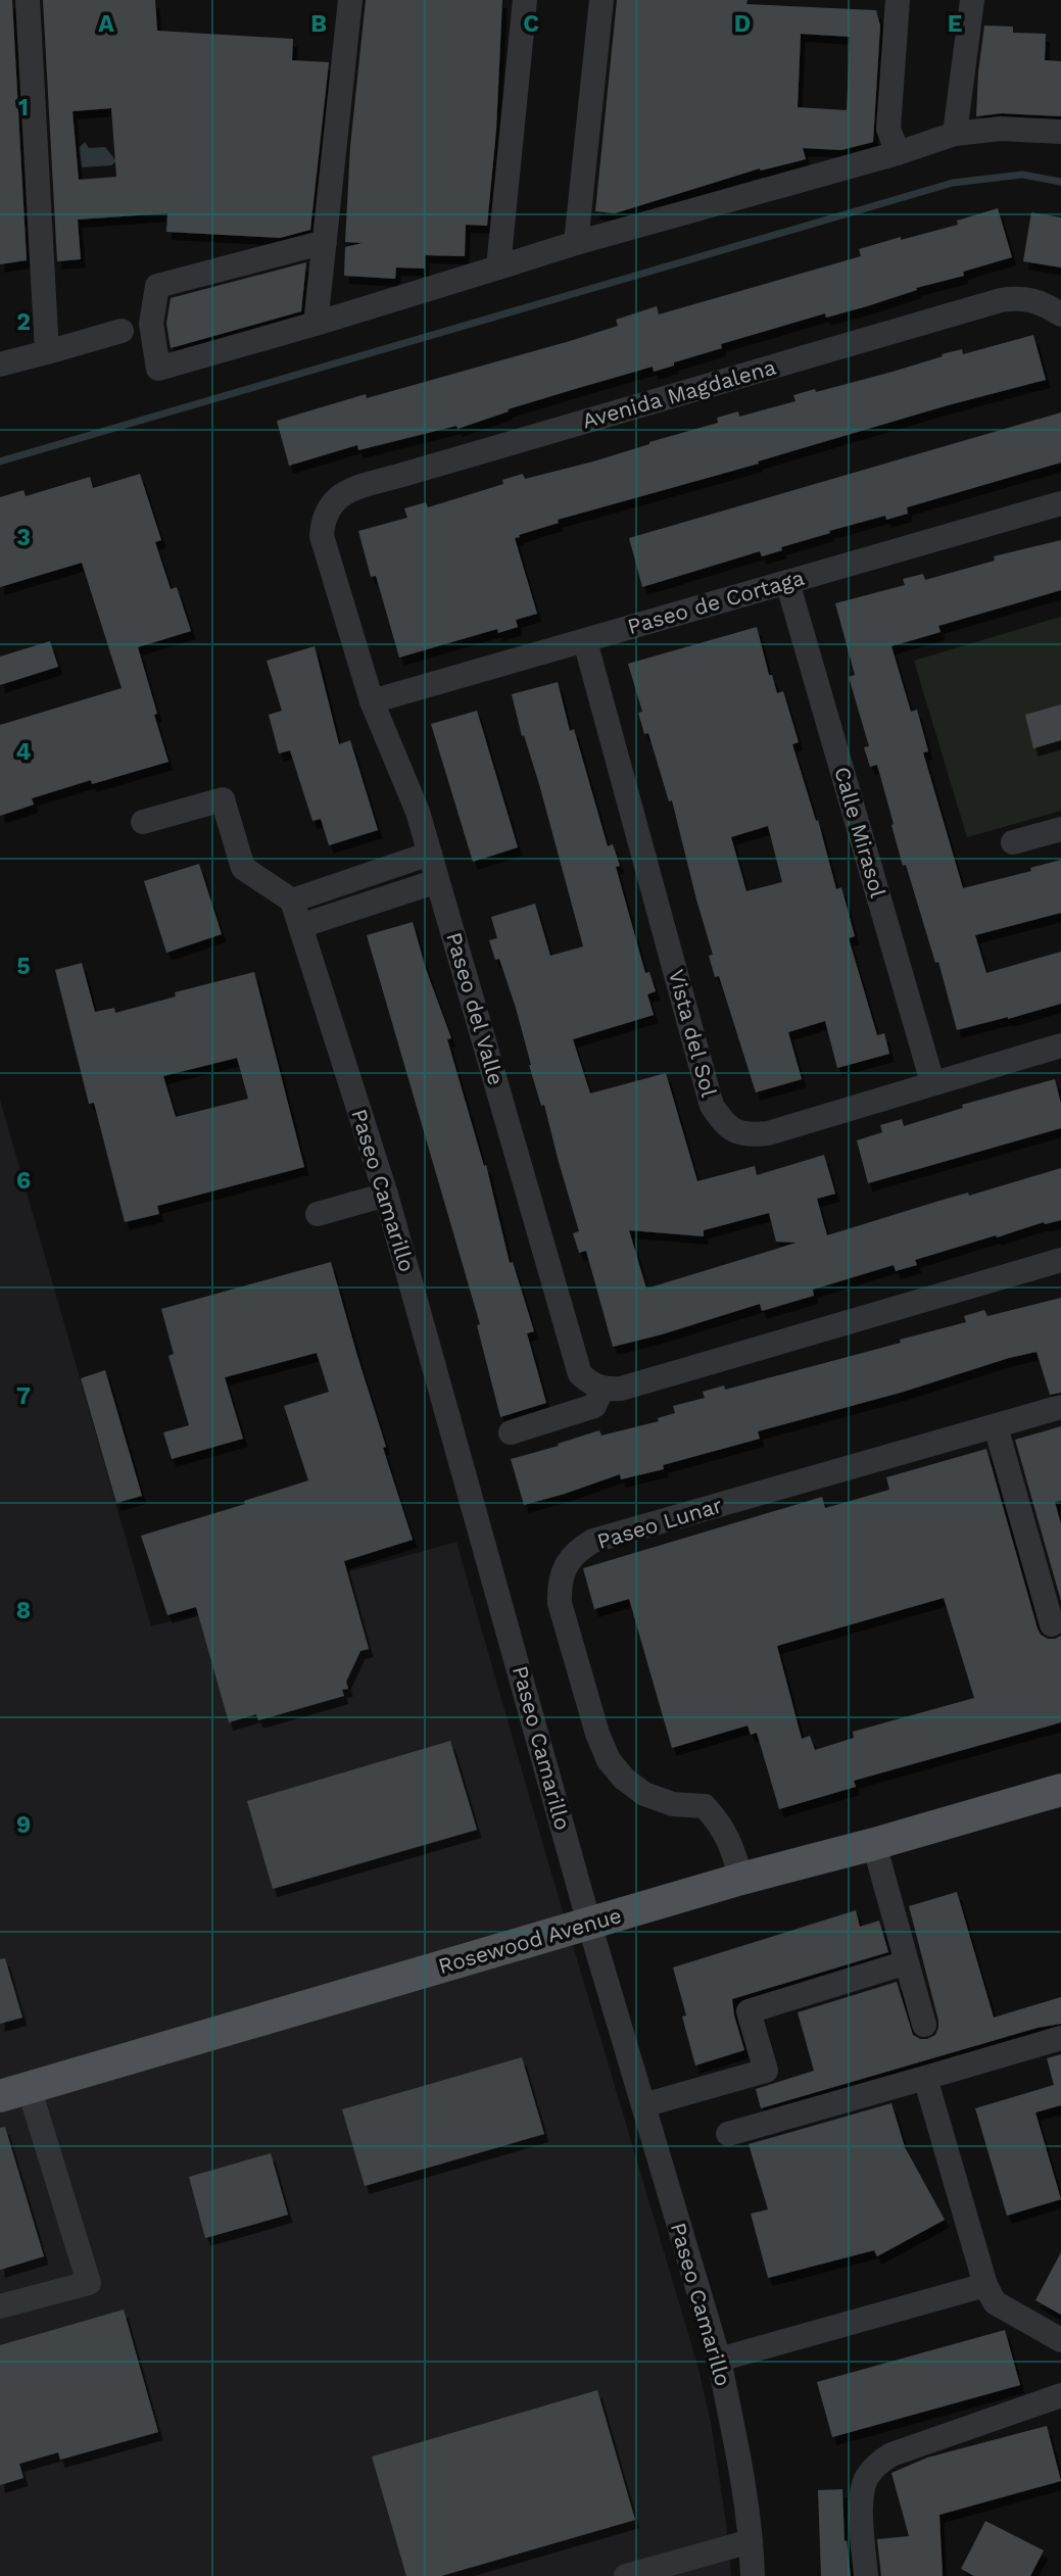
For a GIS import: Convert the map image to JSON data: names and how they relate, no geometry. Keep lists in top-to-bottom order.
{
  "streets": {
    "main road": ["Rosewood Avenue"],
    "street": [
      "Avenida Magdalena",
      "Paseo de Cortaga",
      "Calle Mirasol",
      "Paseo del Valle",
      "Vista del Sol",
      "Paseo Camarillo",
      "Paseo Lunar"
    ]
  },
  "crossings": [
    ["Avenida Magdalena", "Paseo del Valle"],
    ["Paseo de Cortaga", "Calle Mirasol"],
    ["Paseo de Cortaga", "Paseo del Valle"],
    ["Paseo de Cortaga", "Vista del Sol"],
    ["Calle Mirasol", "Vista del Sol"],
    ["Paseo Camarillo", "Rosewood Avenue"],
    ["Paseo Lunar", "Rosewood Avenue"]
  ],
  "grid": {
    "columns": [
      "A",
      "B",
      "C",
      "D",
      "E"
    ],
    "rows": [
      "1",
      "2",
      "3",
      "4",
      "5",
      "6",
      "7",
      "8",
      "9"
    ]
  }
}
